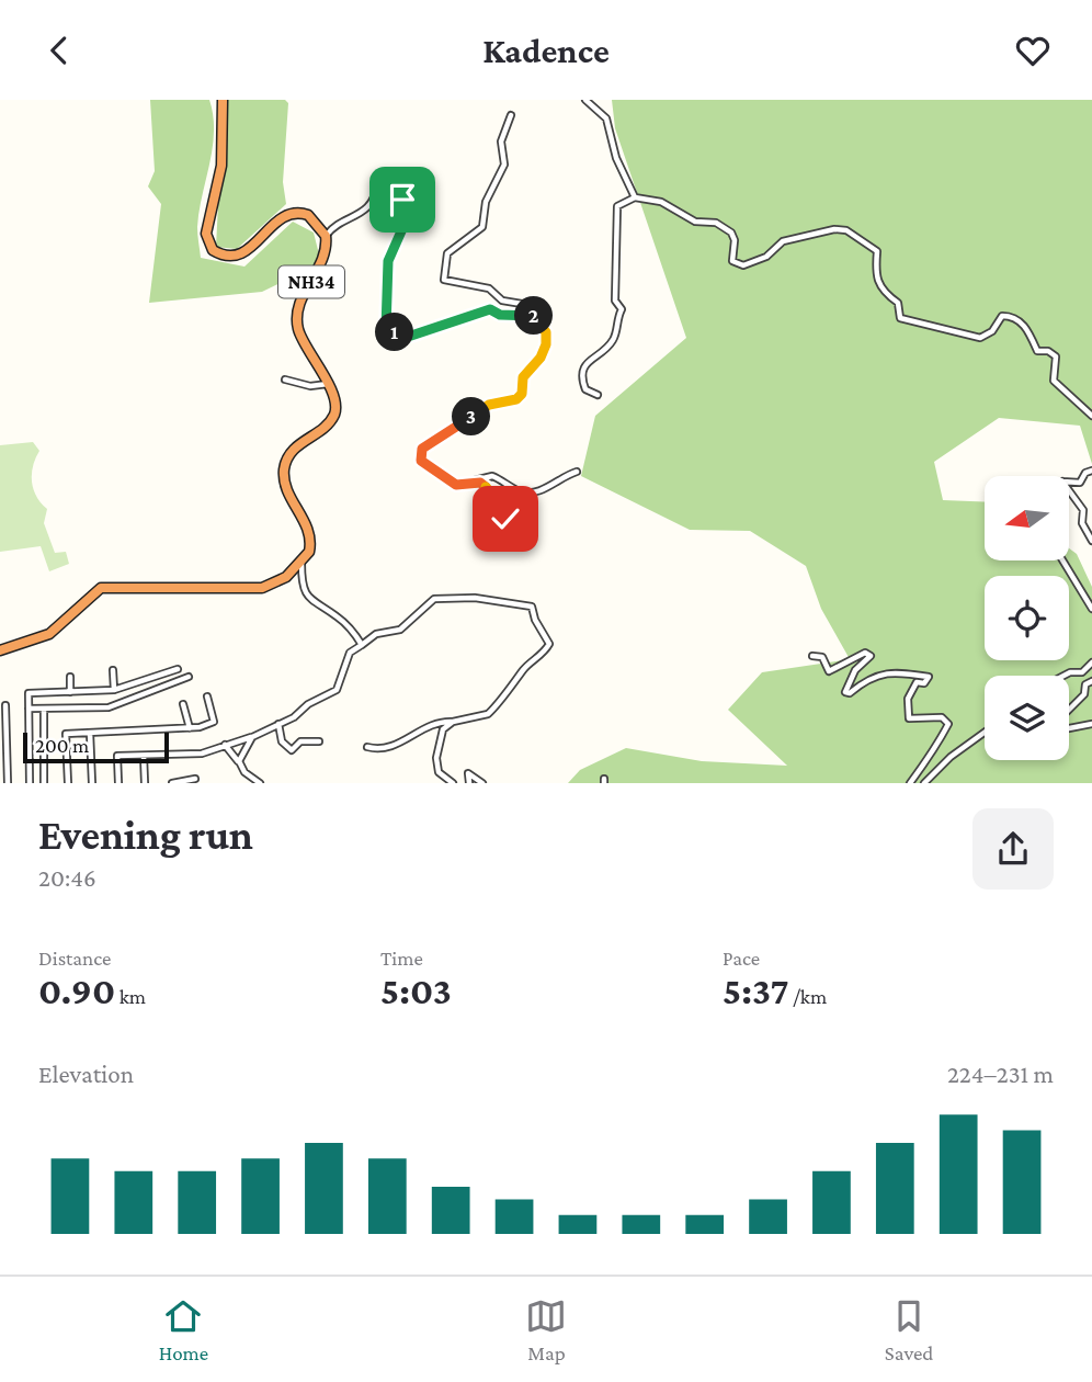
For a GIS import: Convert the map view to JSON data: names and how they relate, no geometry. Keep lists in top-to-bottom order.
{
  "streets": {
    "highway": ["NH34"]
  },
  "scale_bar": "200 m",
  "north": "left",
  "page": {
    "header": "Kadence",
    "pins": ["2", "1", "3"],
    "scale": "200 m",
    "heading": ["Evening run", "20:46"],
    "stats": [
      ["Distance", "0.90 km"],
      ["Time", "5:03"],
      ["Pace", "5:37 /km"]
    ],
    "chart": ["Elevation", "224–231 m"],
    "tabs": ["Home", "Map", "Saved"]
  }
}
